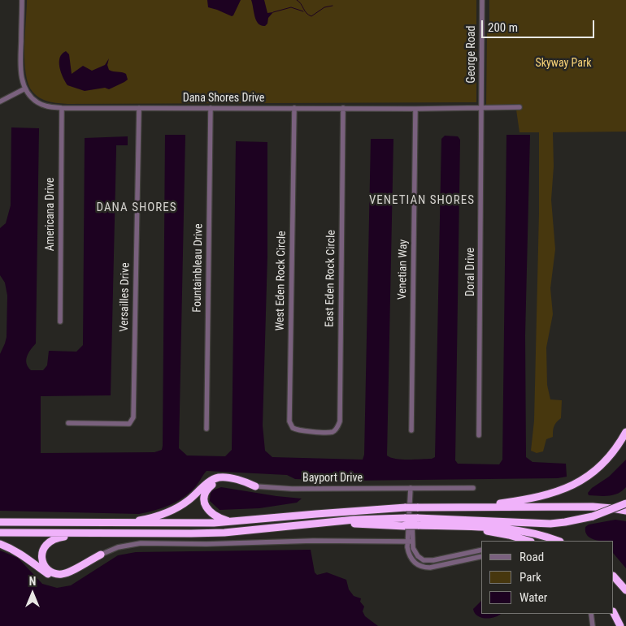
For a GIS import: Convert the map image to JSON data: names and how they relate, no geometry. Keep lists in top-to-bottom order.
{
  "streets": {
    "street": [
      "George Road",
      "Dana Shores Drive",
      "Americana Drive",
      "Fountainbleau Drive",
      "Venetian Way",
      "Doral Drive",
      "East Eden Rock Circle",
      "West Eden Rock Circle",
      "Versailles Drive",
      "Bayport Drive"
    ]
  },
  "crossings": [
    ["George Road", "Dana Shores Drive"],
    ["George Road", "Doral Drive"],
    ["Dana Shores Drive", "Americana Drive"],
    ["Dana Shores Drive", "Fountainbleau Drive"],
    ["Dana Shores Drive", "Venetian Way"],
    ["Dana Shores Drive", "Doral Drive"],
    ["Dana Shores Drive", "East Eden Rock Circle"],
    ["Dana Shores Drive", "West Eden Rock Circle"],
    ["Dana Shores Drive", "Versailles Drive"],
    ["East Eden Rock Circle", "West Eden Rock Circle"]
  ],
  "districts": ["VENETIAN SHORES", "DANA SHORES"],
  "parks": ["Skyway Park"],
  "legend": ["Road", "Park", "Water"],
  "scale_bar": "200 m",
  "north": "top"
}
